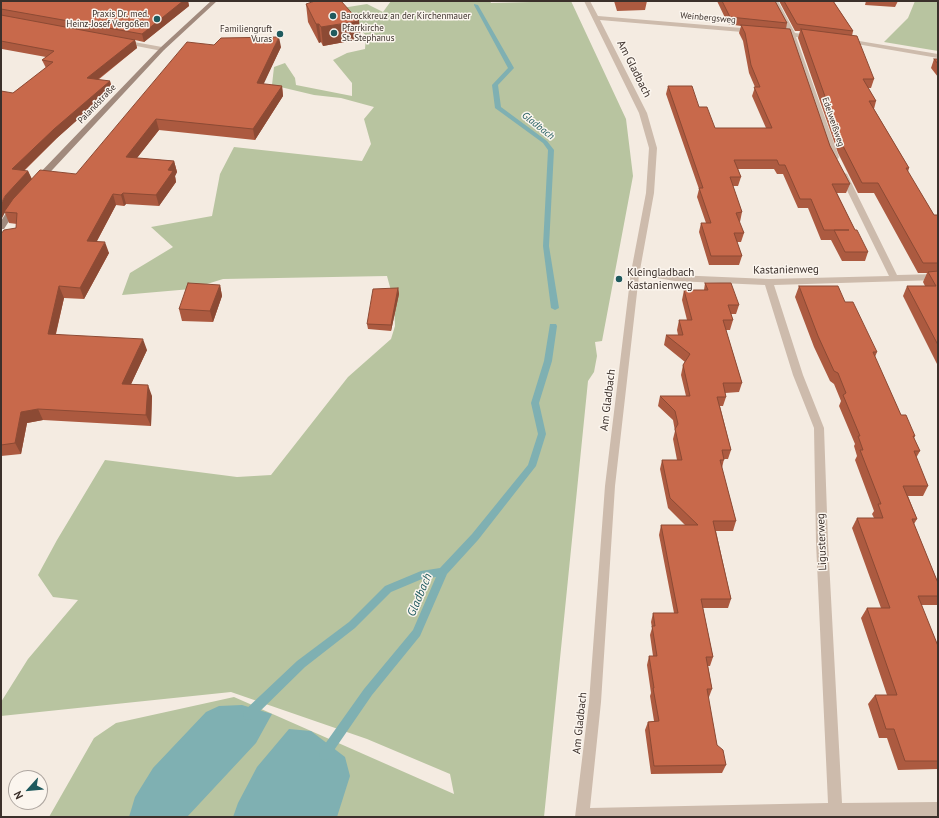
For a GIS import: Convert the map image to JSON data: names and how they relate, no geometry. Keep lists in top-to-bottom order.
{
  "streets": {
    "main road": ["Palandstraße"],
    "street": [
      "Weinbergsweg",
      "Am Gladbach",
      "Edelweißweg",
      "Kastanienweg",
      "Ligusterweg"
    ]
  },
  "crossings": [
    ["Weinbergsweg", "Am Gladbach"],
    ["Am Gladbach", "Kastanienweg"],
    ["Edelweißweg", "Kastanienweg"],
    ["Kastanienweg", "Ligusterweg"]
  ],
  "water": ["Gladbach"],
  "places": [
    "Barockkreuz an der Kirchenmauer",
    "Praxis Dr. med. Heinz-Josef Vergoßen",
    "Pfarrkirche St. Stephanus",
    "Familiengruft Vuras",
    "Kleingladbach Kastanienweg"
  ],
  "north": "bottom left"
}
